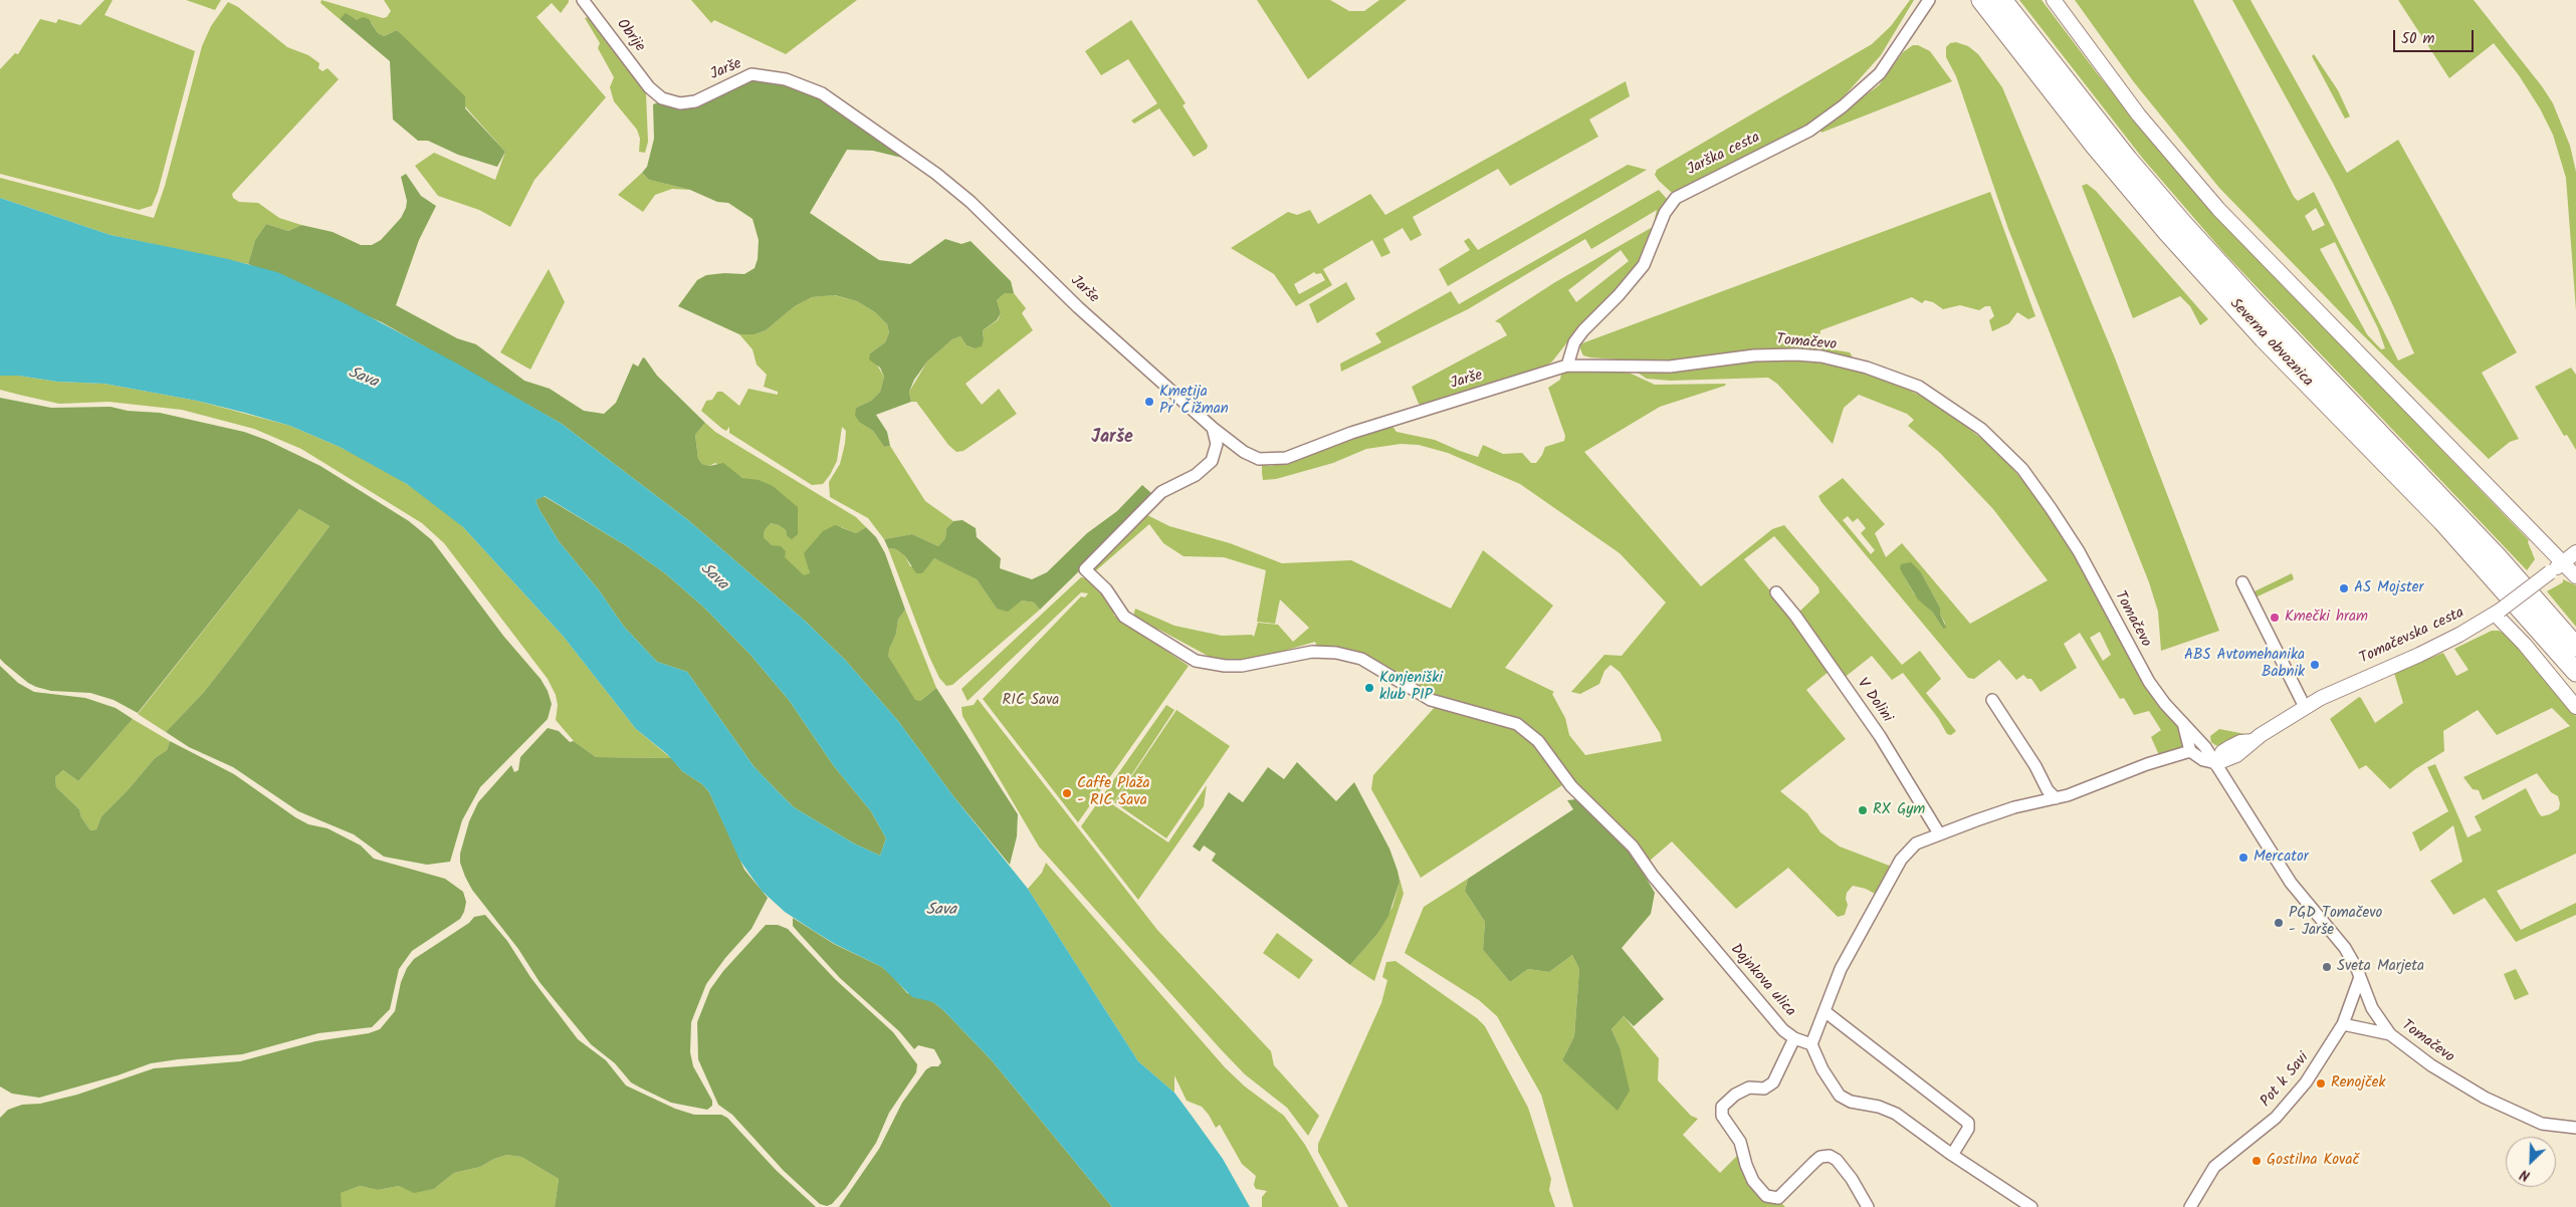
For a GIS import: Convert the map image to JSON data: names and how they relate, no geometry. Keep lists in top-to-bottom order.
{
  "streets": {
    "highway": ["Severna obvoznica"],
    "street": [
      "Obrije",
      "Jarše",
      "Jarška cesta",
      "Tomačevo",
      "Tomačevska cesta",
      "V Dolini",
      "Dajnkova ulica",
      "Pot k Savi"
    ]
  },
  "crossings": [
    ["Obrije", "Jarše"],
    ["Jarše", "Tomačevo"],
    ["Jarše", "Dajnkova ulica"],
    ["Jarška cesta", "Tomačevo"],
    ["Tomačevo", "Tomačevska cesta"],
    ["Tomačevo", "Pot k Savi"]
  ],
  "districts": ["Jarše"],
  "water": ["Sava"],
  "parks": ["RIC Sava"],
  "places": [
    "Kmetija Pr' Čižman",
    "AS Mojster",
    "Kmečki hram",
    "ABS Avtomehanika Babnik",
    "Konjeniški klub PIP",
    "Caffe Plaža - RIC Sava",
    "RX Gym",
    "Mercator",
    "PGD Tomačevo - Jarše",
    "Sveta Marjeta",
    "Renojček",
    "Gostilna Kovač"
  ],
  "scale_bar": "50 m",
  "north": "bottom left"
}
